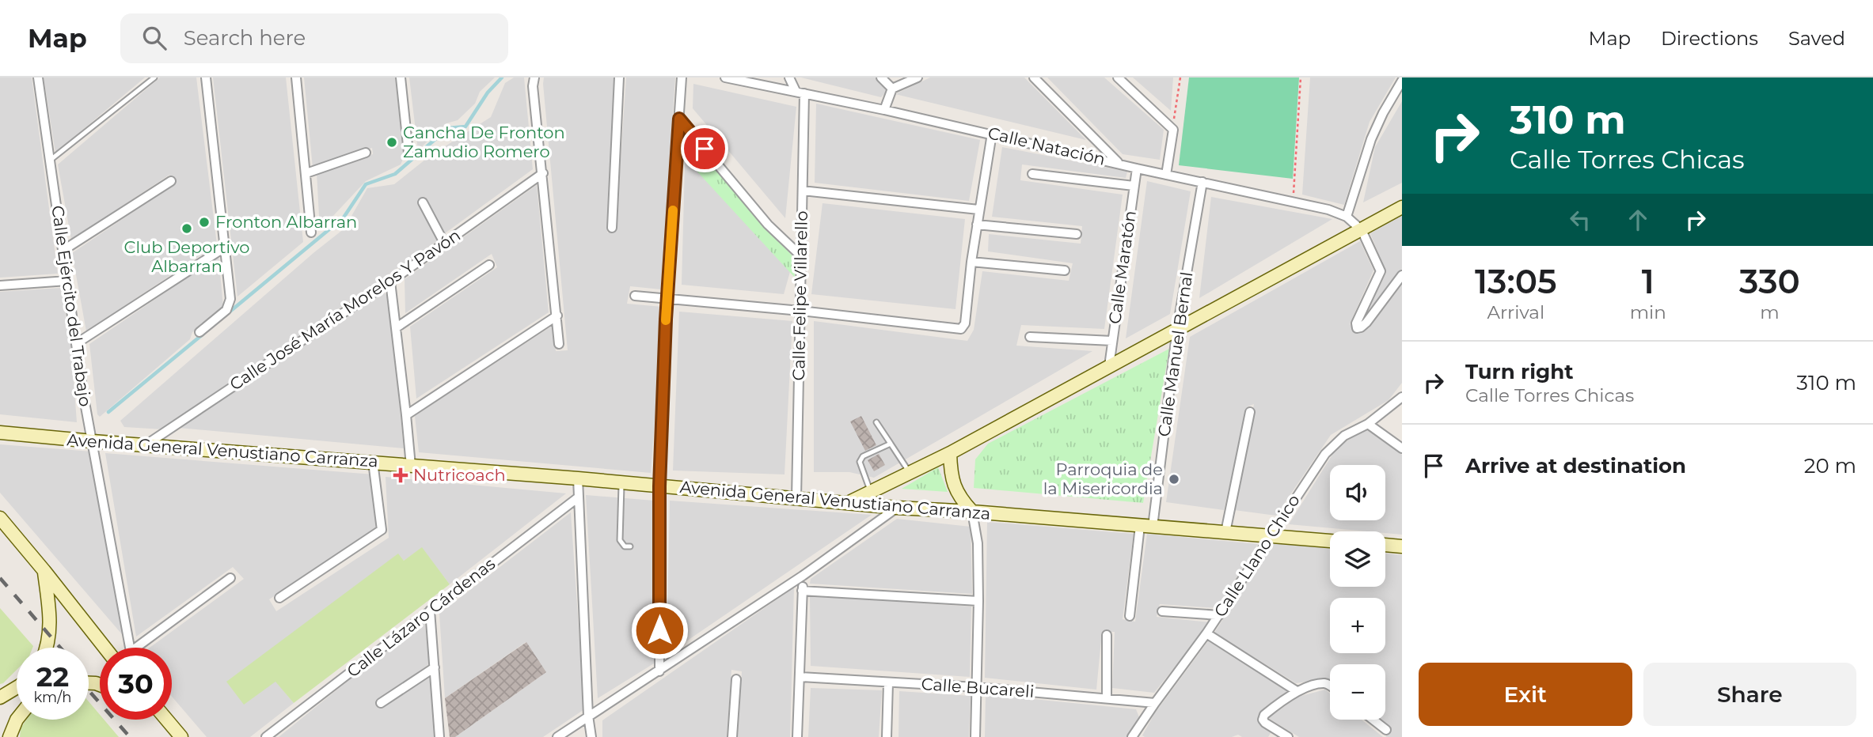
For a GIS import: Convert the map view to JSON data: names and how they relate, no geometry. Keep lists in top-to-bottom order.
{
  "streets": {
    "main road": ["Avenida General Venustiano Carranza"],
    "street": [
      "Calle Natación",
      "Calle Maratón",
      "Calle Felipe Villarello",
      "Calle Ejército del Trabajo",
      "Calle José María Morelos Y Pavón",
      "Calle Manuel Bernal",
      "Calle Llano Chico",
      "Calle Lázaro Cárdenas",
      "Calle Bucareli"
    ]
  },
  "crossings": [
    ["Calle Natación", "Calle Maratón"],
    ["Calle Natación", "Calle Felipe Villarello"],
    ["Calle Natación", "Calle Manuel Bernal"],
    ["Calle Felipe Villarello", "Avenida General Venustiano Carranza"],
    ["Calle Ejército del Trabajo", "Avenida General Venustiano Carranza"],
    ["Calle José María Morelos Y Pavón", "Avenida General Venustiano Carranza"],
    ["Calle Manuel Bernal", "Avenida General Venustiano Carranza"],
    ["Avenida General Venustiano Carranza", "Calle Llano Chico"],
    ["Calle Llano Chico", "Calle Bucareli"]
  ],
  "places": {
    "other": [
      "Cancha De Fronton Zamudio Romero",
      "Fronton Albarran",
      "Club Deportivo Albarran",
      "Parroquia de la Misericordia"
    ],
    "health": ["Nutricoach"]
  },
  "page": {
    "header": "Map",
    "search": "Search here",
    "nav": ["Map", "Directions", "Saved"],
    "turn": ["310 m", "Calle Torres Chicas"],
    "eta": [
      "13:05",
      "Arrival",
      "1",
      "min",
      "330",
      "m"
    ],
    "list": [
      {
        "name": "Turn right",
        "note": "Calle Torres Chicas",
        "value": "310 m"
      },
      {
        "name": "Arrive at destination",
        "value": "20 m"
      }
    ],
    "map_buttons": ["+", "−"],
    "speed": "22 km/h",
    "limit": "30",
    "buttons": ["Exit", "Share"]
  }
}
